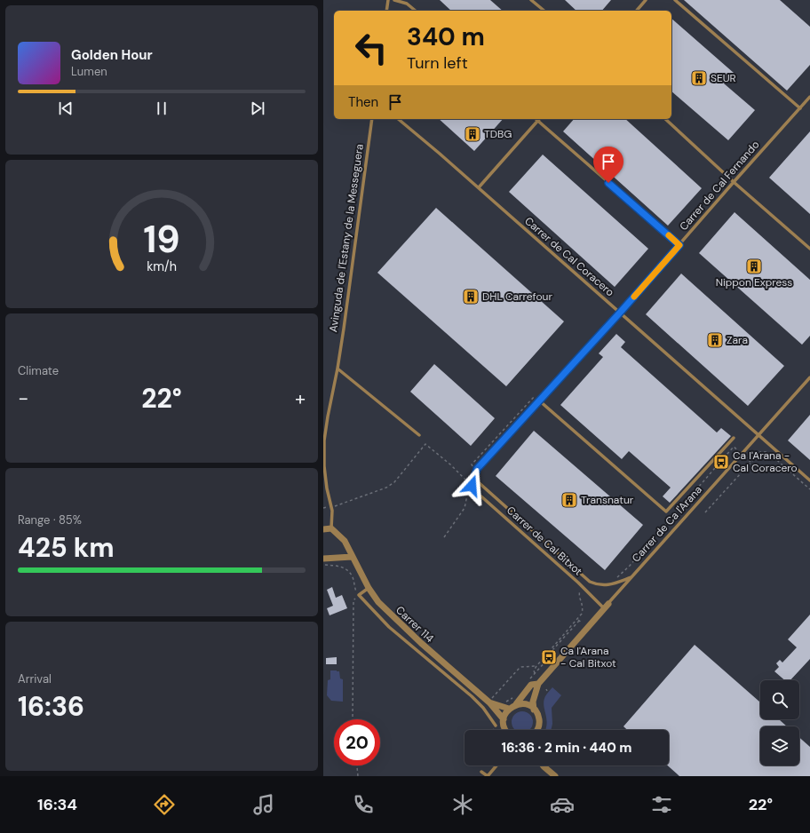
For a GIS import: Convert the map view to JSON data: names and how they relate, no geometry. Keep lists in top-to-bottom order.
{
  "streets": {
    "street": ["Carrer de Ca l'Arana", "Carrer 114"],
    "lane": [
      "Carrer de Cal Fernando",
      "Avinguda de l'Estany de la Messeguera",
      "Carrer de Cal Coracero",
      "Carrer de Cal Bitxot"
    ]
  },
  "crossings": [
    ["Carrer de Cal Fernando", "Carrer de Cal Coracero"],
    ["Carrer de Cal Fernando", "Carrer de Cal Bitxot"],
    ["Avinguda de l'Estany de la Messeguera", "Carrer 114"],
    ["Carrer de Cal Coracero", "Carrer de Ca l'Arana"],
    ["Carrer de Ca l'Arana", "Carrer de Cal Bitxot"]
  ],
  "places": {
    "building": [
      "SEUR",
      "TDBG",
      "Nippon Express",
      "DHL Carrefour",
      "Zara",
      "Transnatur"
    ],
    "bus stop": ["Ca l'Arana - Cal Coracero", "Ca l'Arana - Cal Bitxot"]
  },
  "page": {
    "turn": ["340 m", "Turn left"],
    "song": ["Golden Hour", "Lumen"],
    "then": "Then",
    "tile": [
      "Climate",
      ["Range · 85%", "425 km"],
      ["Arrival", "16:36"]
    ],
    "heat": ["−", "22°", "+"],
    "limit": "20",
    "trip": "16:36 · 2 min · 440 m",
    "tabs": ["16:34", "22°"],
    "gauge": ["19", "km/h"]
  }
}
